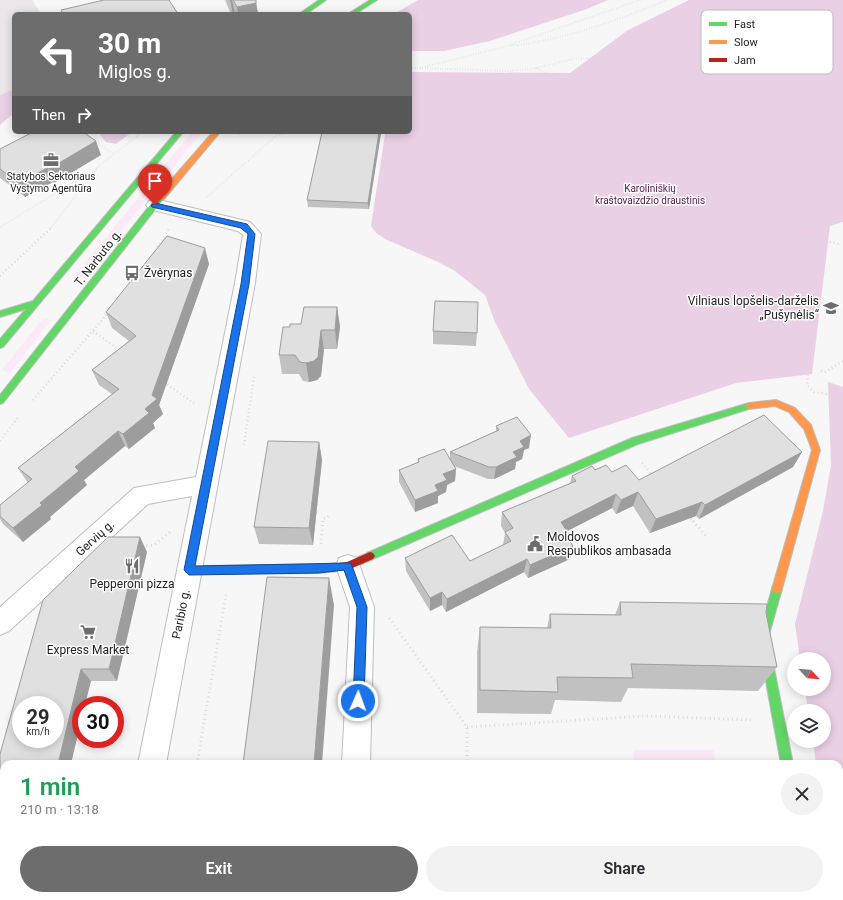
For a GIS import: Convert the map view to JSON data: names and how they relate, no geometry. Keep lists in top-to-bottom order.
{
  "streets": {
    "main road": ["T. Narbuto g."],
    "street": ["Gervių g.", "Paribio g."]
  },
  "crossings": [
    ["T. Narbuto g.", "Paribio g."],
    ["Gervių g.", "Paribio g."]
  ],
  "parks": ["Karoliniškių kraštovaizdžio draustinis"],
  "places": {
    "office": ["Statybos Sektoriaus Vystymo Agentūra"],
    "bus stop": ["Žvėrynas"],
    "school or university": ["Vilniaus lopšelis-darželis „Pušynėlis“"],
    "public building": ["Moldovos Respublikos ambasada"],
    "restaurant": ["Pepperoni pizza"],
    "supermarket": ["Express Market"]
  },
  "legend": ["Fast", "Slow", "Jam"],
  "north": "bottom right",
  "page": {
    "turn": ["30 m", "Miglos g."],
    "then": "Then",
    "speed": "29 km/h",
    "limit": "30",
    "heading": ["1 min", "210 m · 13:18"],
    "buttons": ["Exit", "Share"]
  }
}
